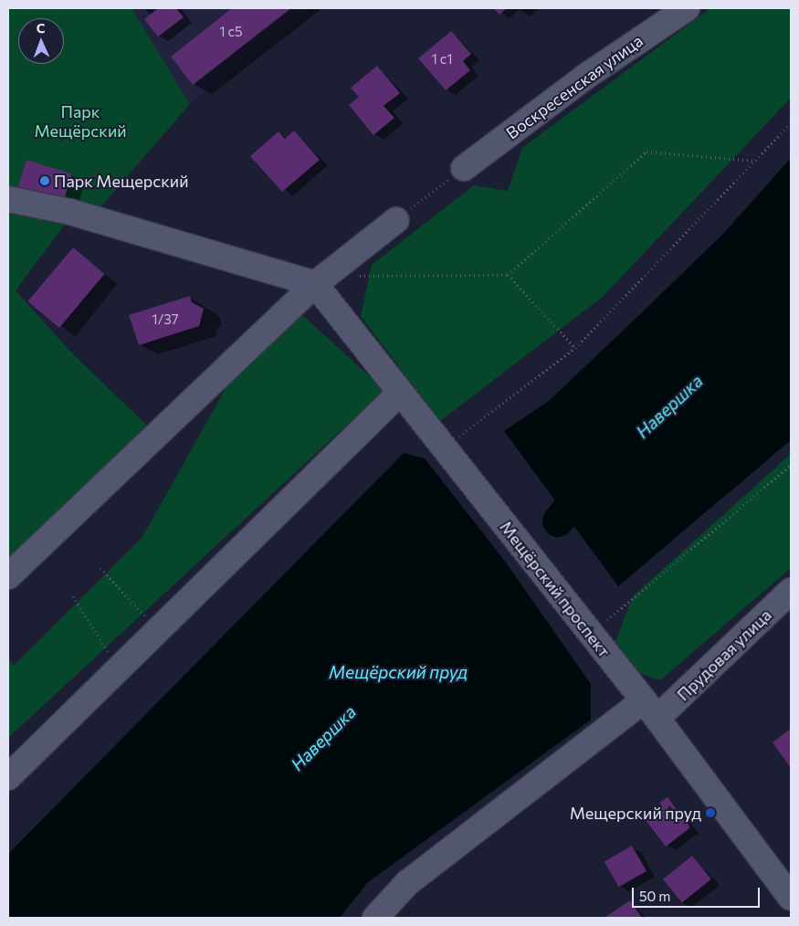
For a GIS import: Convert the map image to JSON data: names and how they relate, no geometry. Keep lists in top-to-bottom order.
{
  "streets": {
    "street": ["Воскресенская улица", "Мещёрский проспект", "Прудовая улица"]
  },
  "crossings": [
    ["Мещёрский проспект", "Прудовая улица"]
  ],
  "water": ["Навершка", "Мещёрский пруд"],
  "parks": ["Парк Мещёрский"],
  "places": ["Парк Мещерский", "Мещерский пруд"],
  "house_numbers": ["1 с5", "1 с1", "1/37"],
  "scale_bar": "50 m",
  "north": "top"
}
